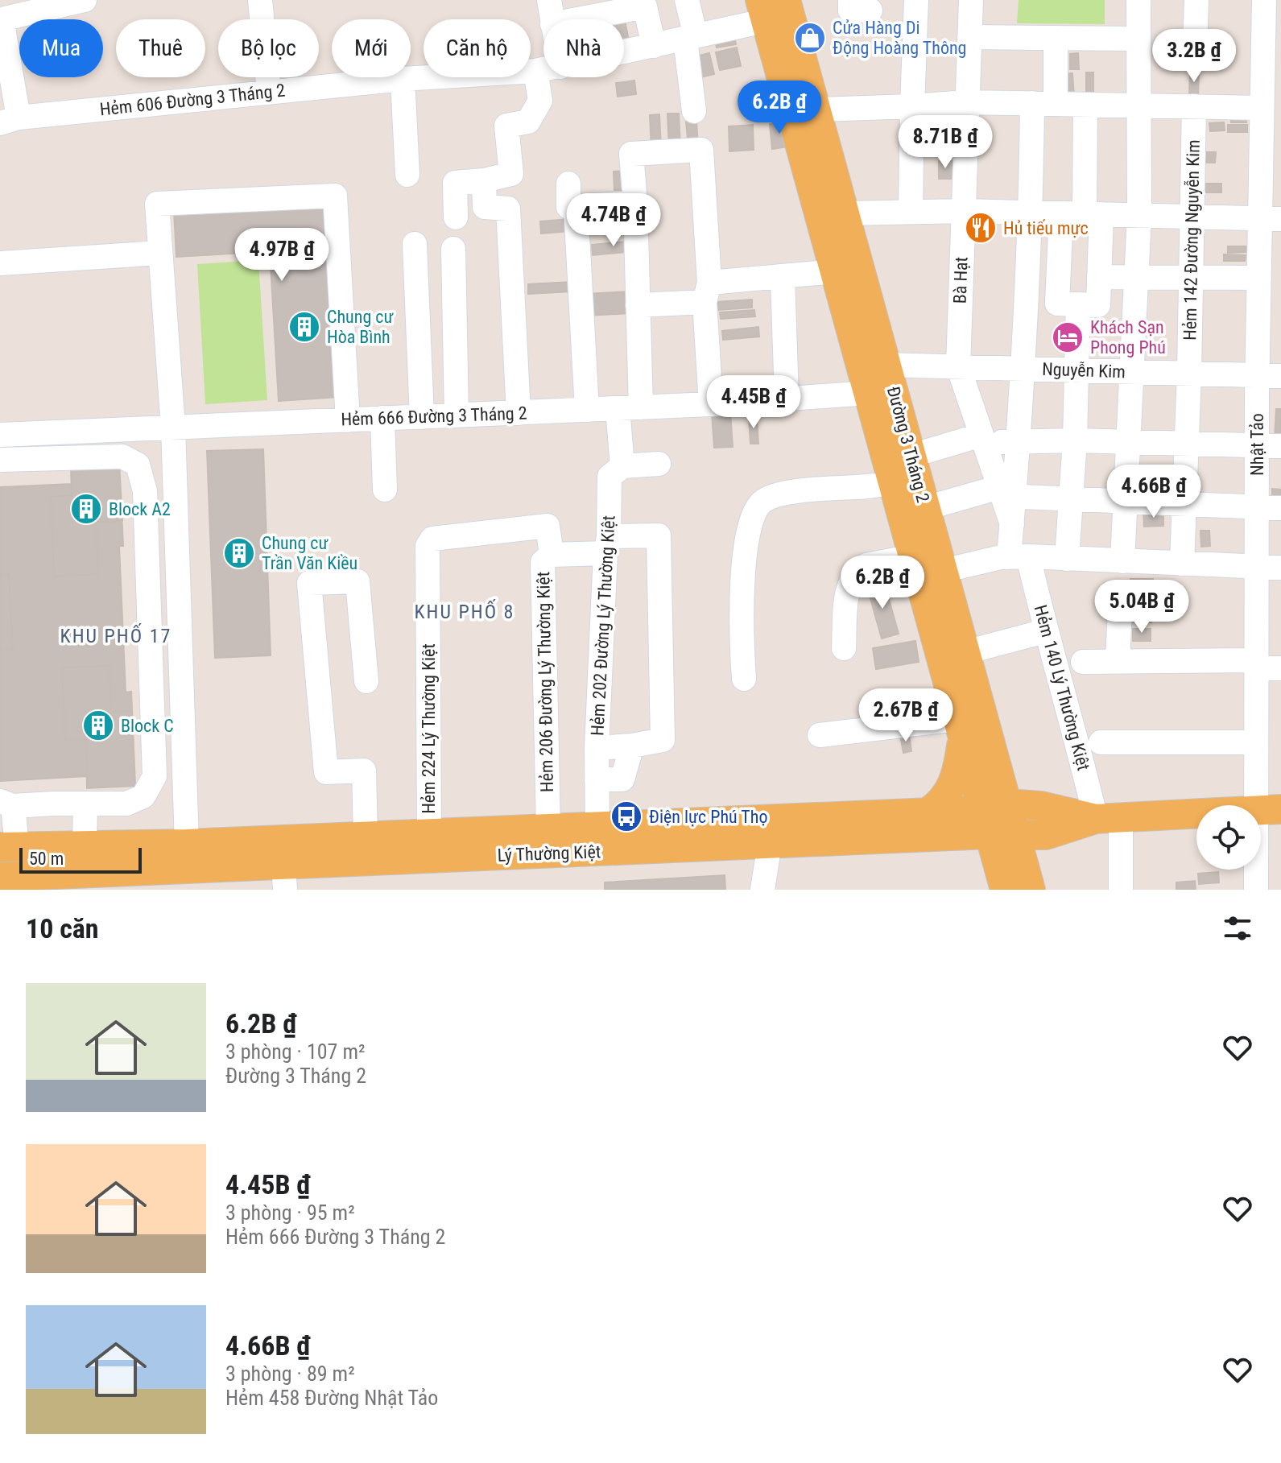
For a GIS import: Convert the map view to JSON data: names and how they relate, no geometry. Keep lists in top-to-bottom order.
{
  "streets": {
    "main road": ["Đường 3 Tháng 2", "Lý Thường Kiệt"],
    "street": [
      "Hẻm 606 Đường 3 Tháng 2",
      "Hẻm 142 Đường Nguyễn Kim",
      "Bà Hạt",
      "Nguyễn Kim",
      "Hẻm 666 Đường 3 Tháng 2",
      "Nhật Tảo",
      "Hẻm 202 Đường Lý Thường Kiệt",
      "Hẻm 206 Đường Lý Thường Kiệt",
      "Hẻm 140 Lý Thường Kiệt",
      "Hẻm 224 Lý Thường Kiệt"
    ]
  },
  "crossings": [
    ["Hẻm 606 Đường 3 Tháng 2", "Đường 3 Tháng 2"],
    ["Hẻm 142 Đường Nguyễn Kim", "Nguyễn Kim"],
    ["Bà Hạt", "Nguyễn Kim"],
    ["Nguyễn Kim", "Đường 3 Tháng 2"],
    ["Nguyễn Kim", "Nhật Tảo"],
    ["Nguyễn Kim", "Hẻm 140 Lý Thường Kiệt"],
    ["Hẻm 666 Đường 3 Tháng 2", "Đường 3 Tháng 2"],
    ["Đường 3 Tháng 2", "Lý Thường Kiệt"],
    ["Nhật Tảo", "Lý Thường Kiệt"],
    ["Hẻm 202 Đường Lý Thường Kiệt", "Hẻm 206 Đường Lý Thường Kiệt"],
    ["Hẻm 202 Đường Lý Thường Kiệt", "Lý Thường Kiệt"],
    ["Hẻm 206 Đường Lý Thường Kiệt", "Hẻm 224 Lý Thường Kiệt"],
    ["Hẻm 206 Đường Lý Thường Kiệt", "Lý Thường Kiệt"],
    ["Hẻm 140 Lý Thường Kiệt", "Lý Thường Kiệt"],
    ["Hẻm 224 Lý Thường Kiệt", "Lý Thường Kiệt"]
  ],
  "districts": ["KHU PHỐ 8", "KHU PHỐ 17"],
  "places": {
    "shop": ["Cửa Hàng Di Động Hoàng Thông"],
    "restaurant": ["Hủ tiếu mực"],
    "building": [
      "Chung cư Hòa Bình",
      "Block A2",
      "Chung cư Trần Văn Kiều",
      "Block C"
    ],
    "hotel": ["Khách Sạn Phong Phú"],
    "bus stop": ["Điện lực Phú Thọ"]
  },
  "scale_bar": "50 m",
  "page": {
    "chip": [
      "Mua",
      "Thuê",
      "Bộ lọc",
      "Mới",
      "Căn hộ",
      "Nhà"
    ],
    "price": [
      "3.2B ₫",
      "6.2B ₫",
      "8.71B ₫",
      "4.74B ₫",
      "4.97B ₫",
      "4.45B ₫",
      "4.66B ₫",
      "6.2B ₫",
      "5.04B ₫",
      "2.67B ₫"
    ],
    "scale": "50 m",
    "heading": "10 căn",
    "list": [
      {
        "name": "6.2B ₫",
        "note": "3 phòng · 107 m² · Đường 3 Tháng 2"
      },
      {
        "name": "4.45B ₫",
        "note": "3 phòng · 95 m² · Hẻm 666 Đường 3 Tháng 2"
      },
      {
        "name": "4.66B ₫",
        "note": "3 phòng · 89 m² · Hẻm 458 Đường Nhật Tảo"
      }
    ]
  }
}
